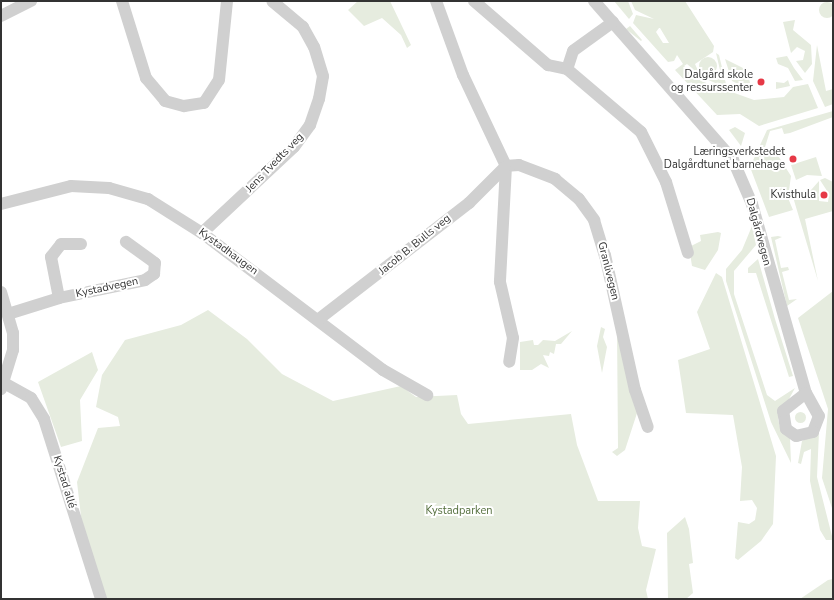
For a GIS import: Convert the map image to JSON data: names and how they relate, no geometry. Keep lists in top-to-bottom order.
{
  "streets": {
    "street": [
      "Jens Tvedts veg",
      "Dalgårdvegen",
      "Jacob B. Bulls veg",
      "Kystadhaugen",
      "Granlivegen",
      "Kystadvegen",
      "Kystad allé"
    ]
  },
  "crossings": [
    ["Jens Tvedts veg", "Kystadhaugen"],
    ["Jacob B. Bulls veg", "Kystadhaugen"],
    ["Jacob B. Bulls veg", "Granlivegen"]
  ],
  "parks": ["Kystadparken"],
  "places": ["Dalgård skole og ressurssenter", "Læringsverkstedet Dalgårdtunet barnehage", "Kvisthula"]
}
